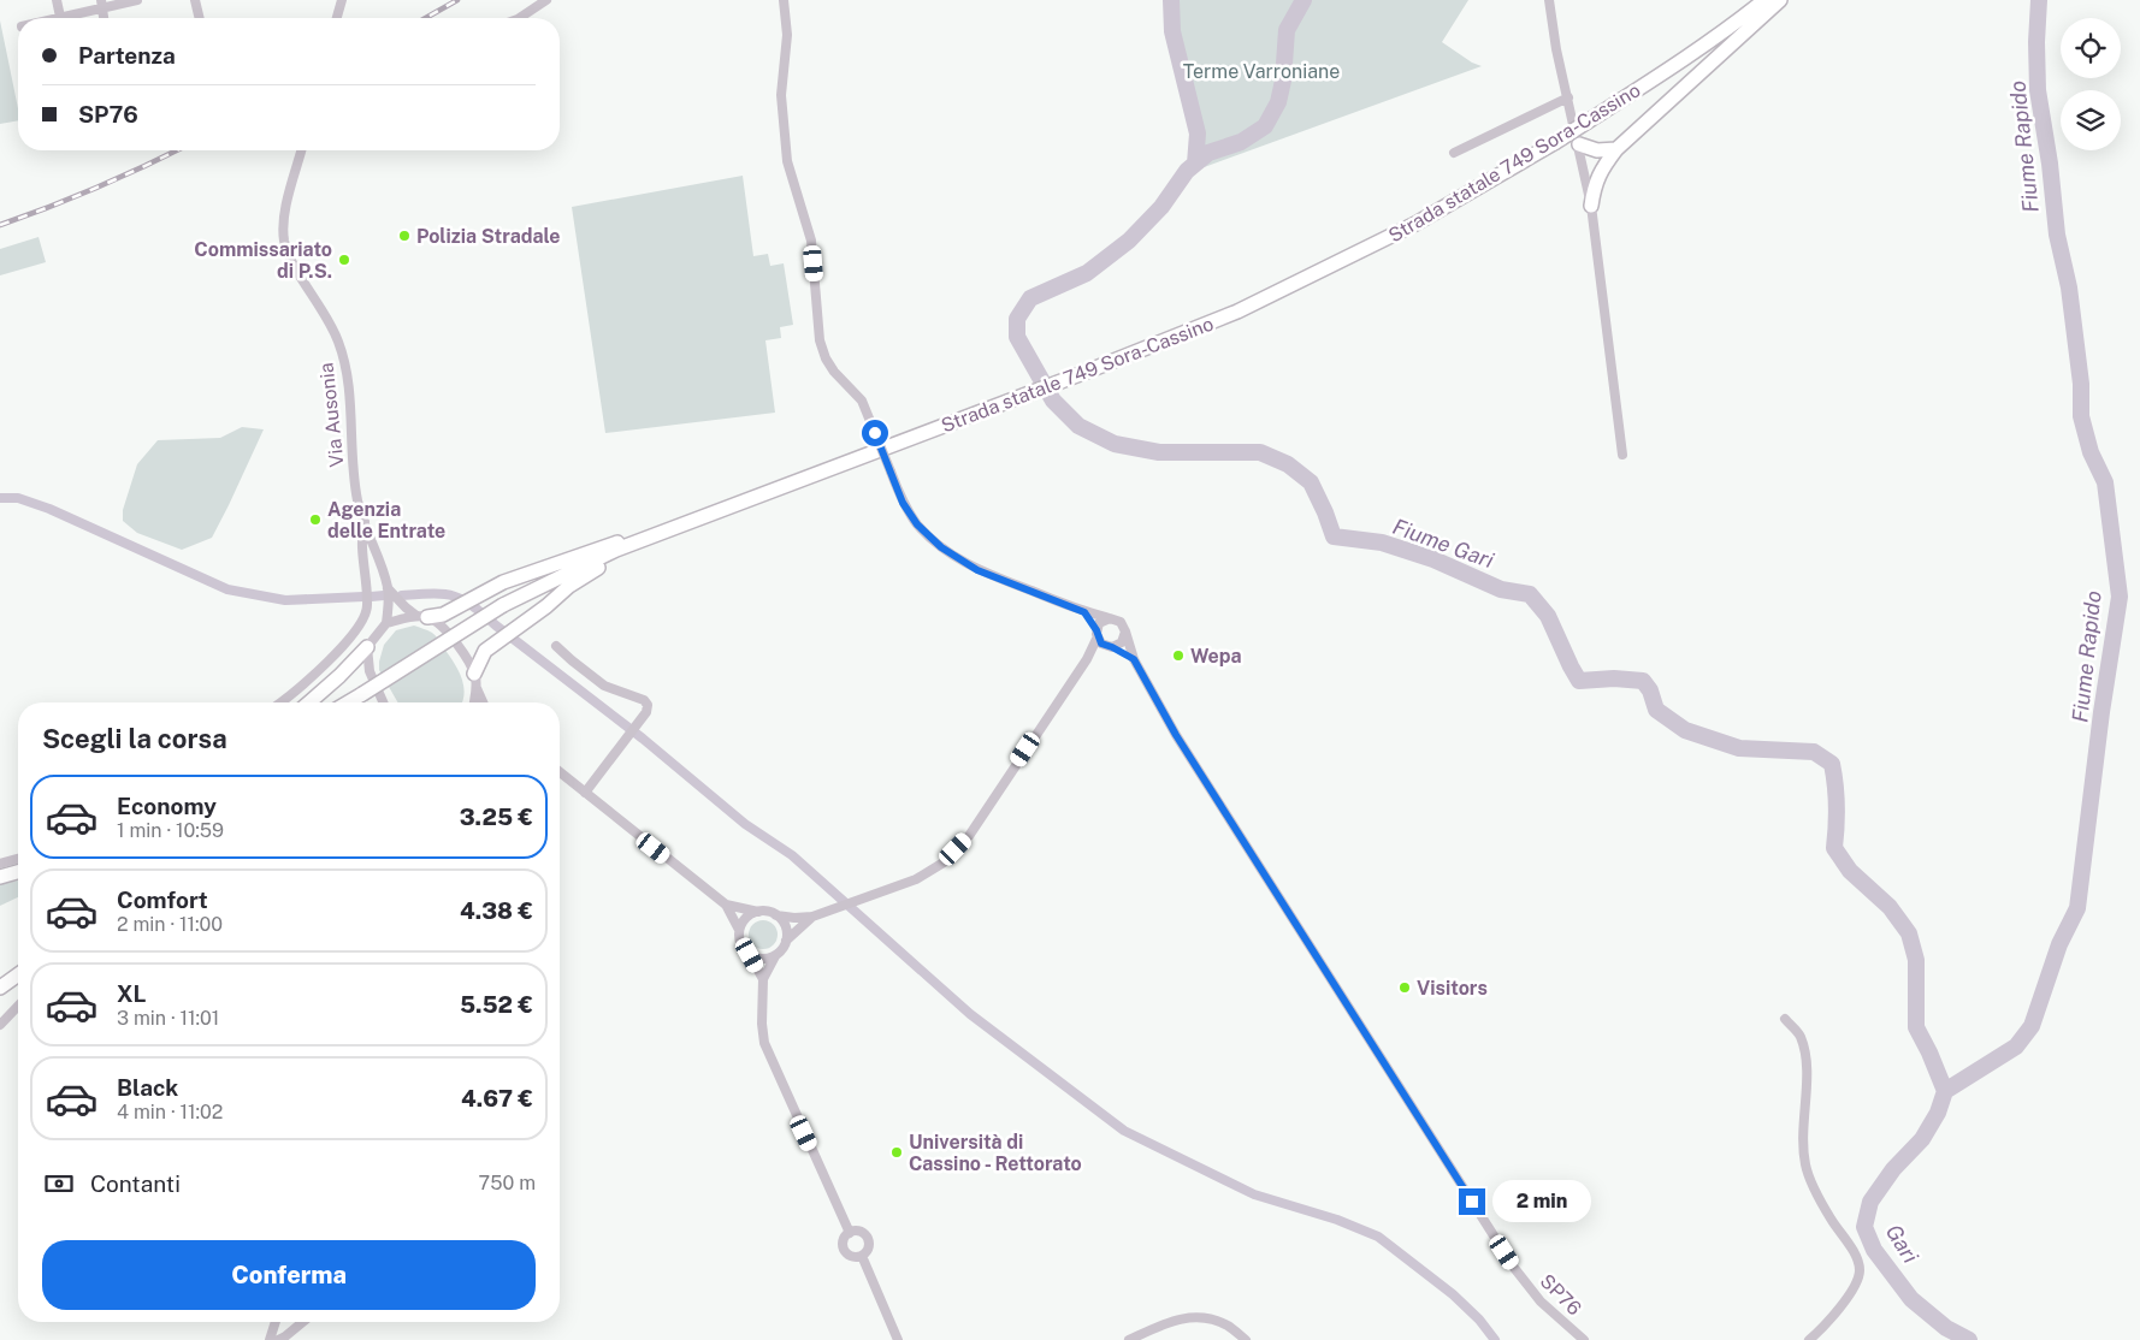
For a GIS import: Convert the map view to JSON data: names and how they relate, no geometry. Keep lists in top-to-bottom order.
{
  "streets": {
    "highway": ["Strada statale 749 Sora-Cassino"],
    "street": ["Via Ausonia", "SP76"]
  },
  "water": ["Fiume Rapido", "Fiume Gari", "Gari"],
  "parks": ["Terme Varroniane"],
  "places": [
    "Polizia Stradale",
    "Commissariato di P.S.",
    "Agenzia delle Entrate",
    "Wepa",
    "Visitors",
    "Università di Cassino - Rettorato"
  ],
  "page": {
    "banner": ["Partenza", "SP76"],
    "heading": "Scegli la corsa",
    "list": [
      {
        "name": "Economy",
        "note": "1 min · 10:59",
        "value": "3.25 €"
      },
      {
        "name": "Comfort",
        "note": "2 min · 11:00",
        "value": "4.38 €"
      },
      {
        "name": "XL",
        "note": "3 min · 11:01",
        "value": "5.52 €"
      },
      {
        "name": "Black",
        "note": "4 min · 11:02",
        "value": "4.67 €"
      }
    ],
    "pay": ["Contanti", "750 m"],
    "bubble": "2 min",
    "buttons": "Conferma"
  }
}
